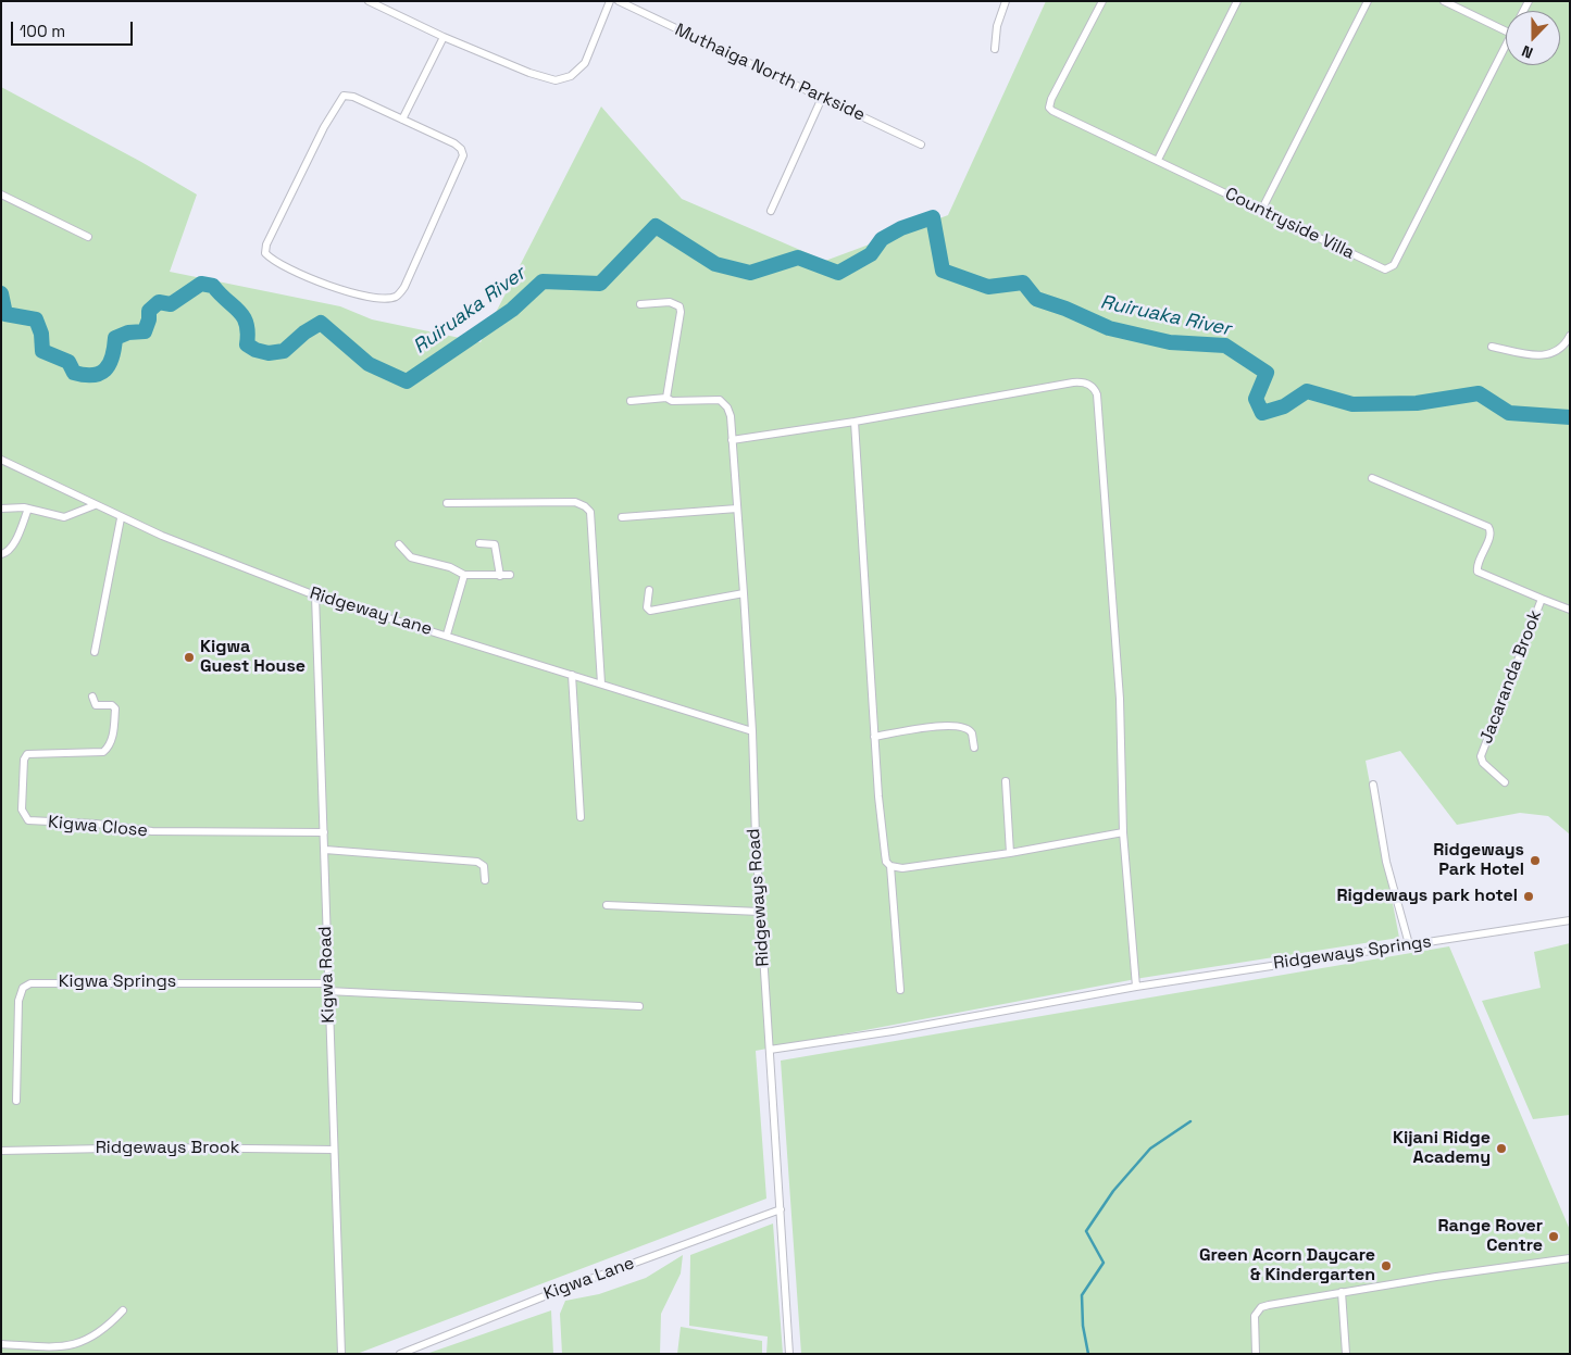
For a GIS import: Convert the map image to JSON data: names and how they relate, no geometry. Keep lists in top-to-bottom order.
{
  "streets": {
    "street": [
      "Muthaiga North Parkside",
      "Countryside Villa",
      "Ridgeway Lane",
      "Jacaranda Brook",
      "Kigwa Close",
      "Ridgeways Road",
      "Ridgeways Springs",
      "Kigwa Road",
      "Kigwa Springs",
      "Ridgeways Brook",
      "Kigwa Lane"
    ]
  },
  "crossings": [
    ["Ridgeway Lane", "Ridgeways Road"],
    ["Ridgeway Lane", "Kigwa Road"],
    ["Kigwa Close", "Kigwa Road"],
    ["Ridgeways Road", "Ridgeways Springs"],
    ["Ridgeways Road", "Kigwa Lane"],
    ["Kigwa Road", "Kigwa Springs"],
    ["Kigwa Road", "Ridgeways Brook"]
  ],
  "water": ["Ruiruaka River"],
  "places": [
    "Kigwa Guest House",
    "Ridgeways Park Hotel",
    "Rigdeways park hotel",
    "Kijani Ridge Academy",
    "Range Rover Centre",
    "Green Acorn Daycare & Kindergarten"
  ],
  "scale_bar": "100 m",
  "north": "bottom"
}
